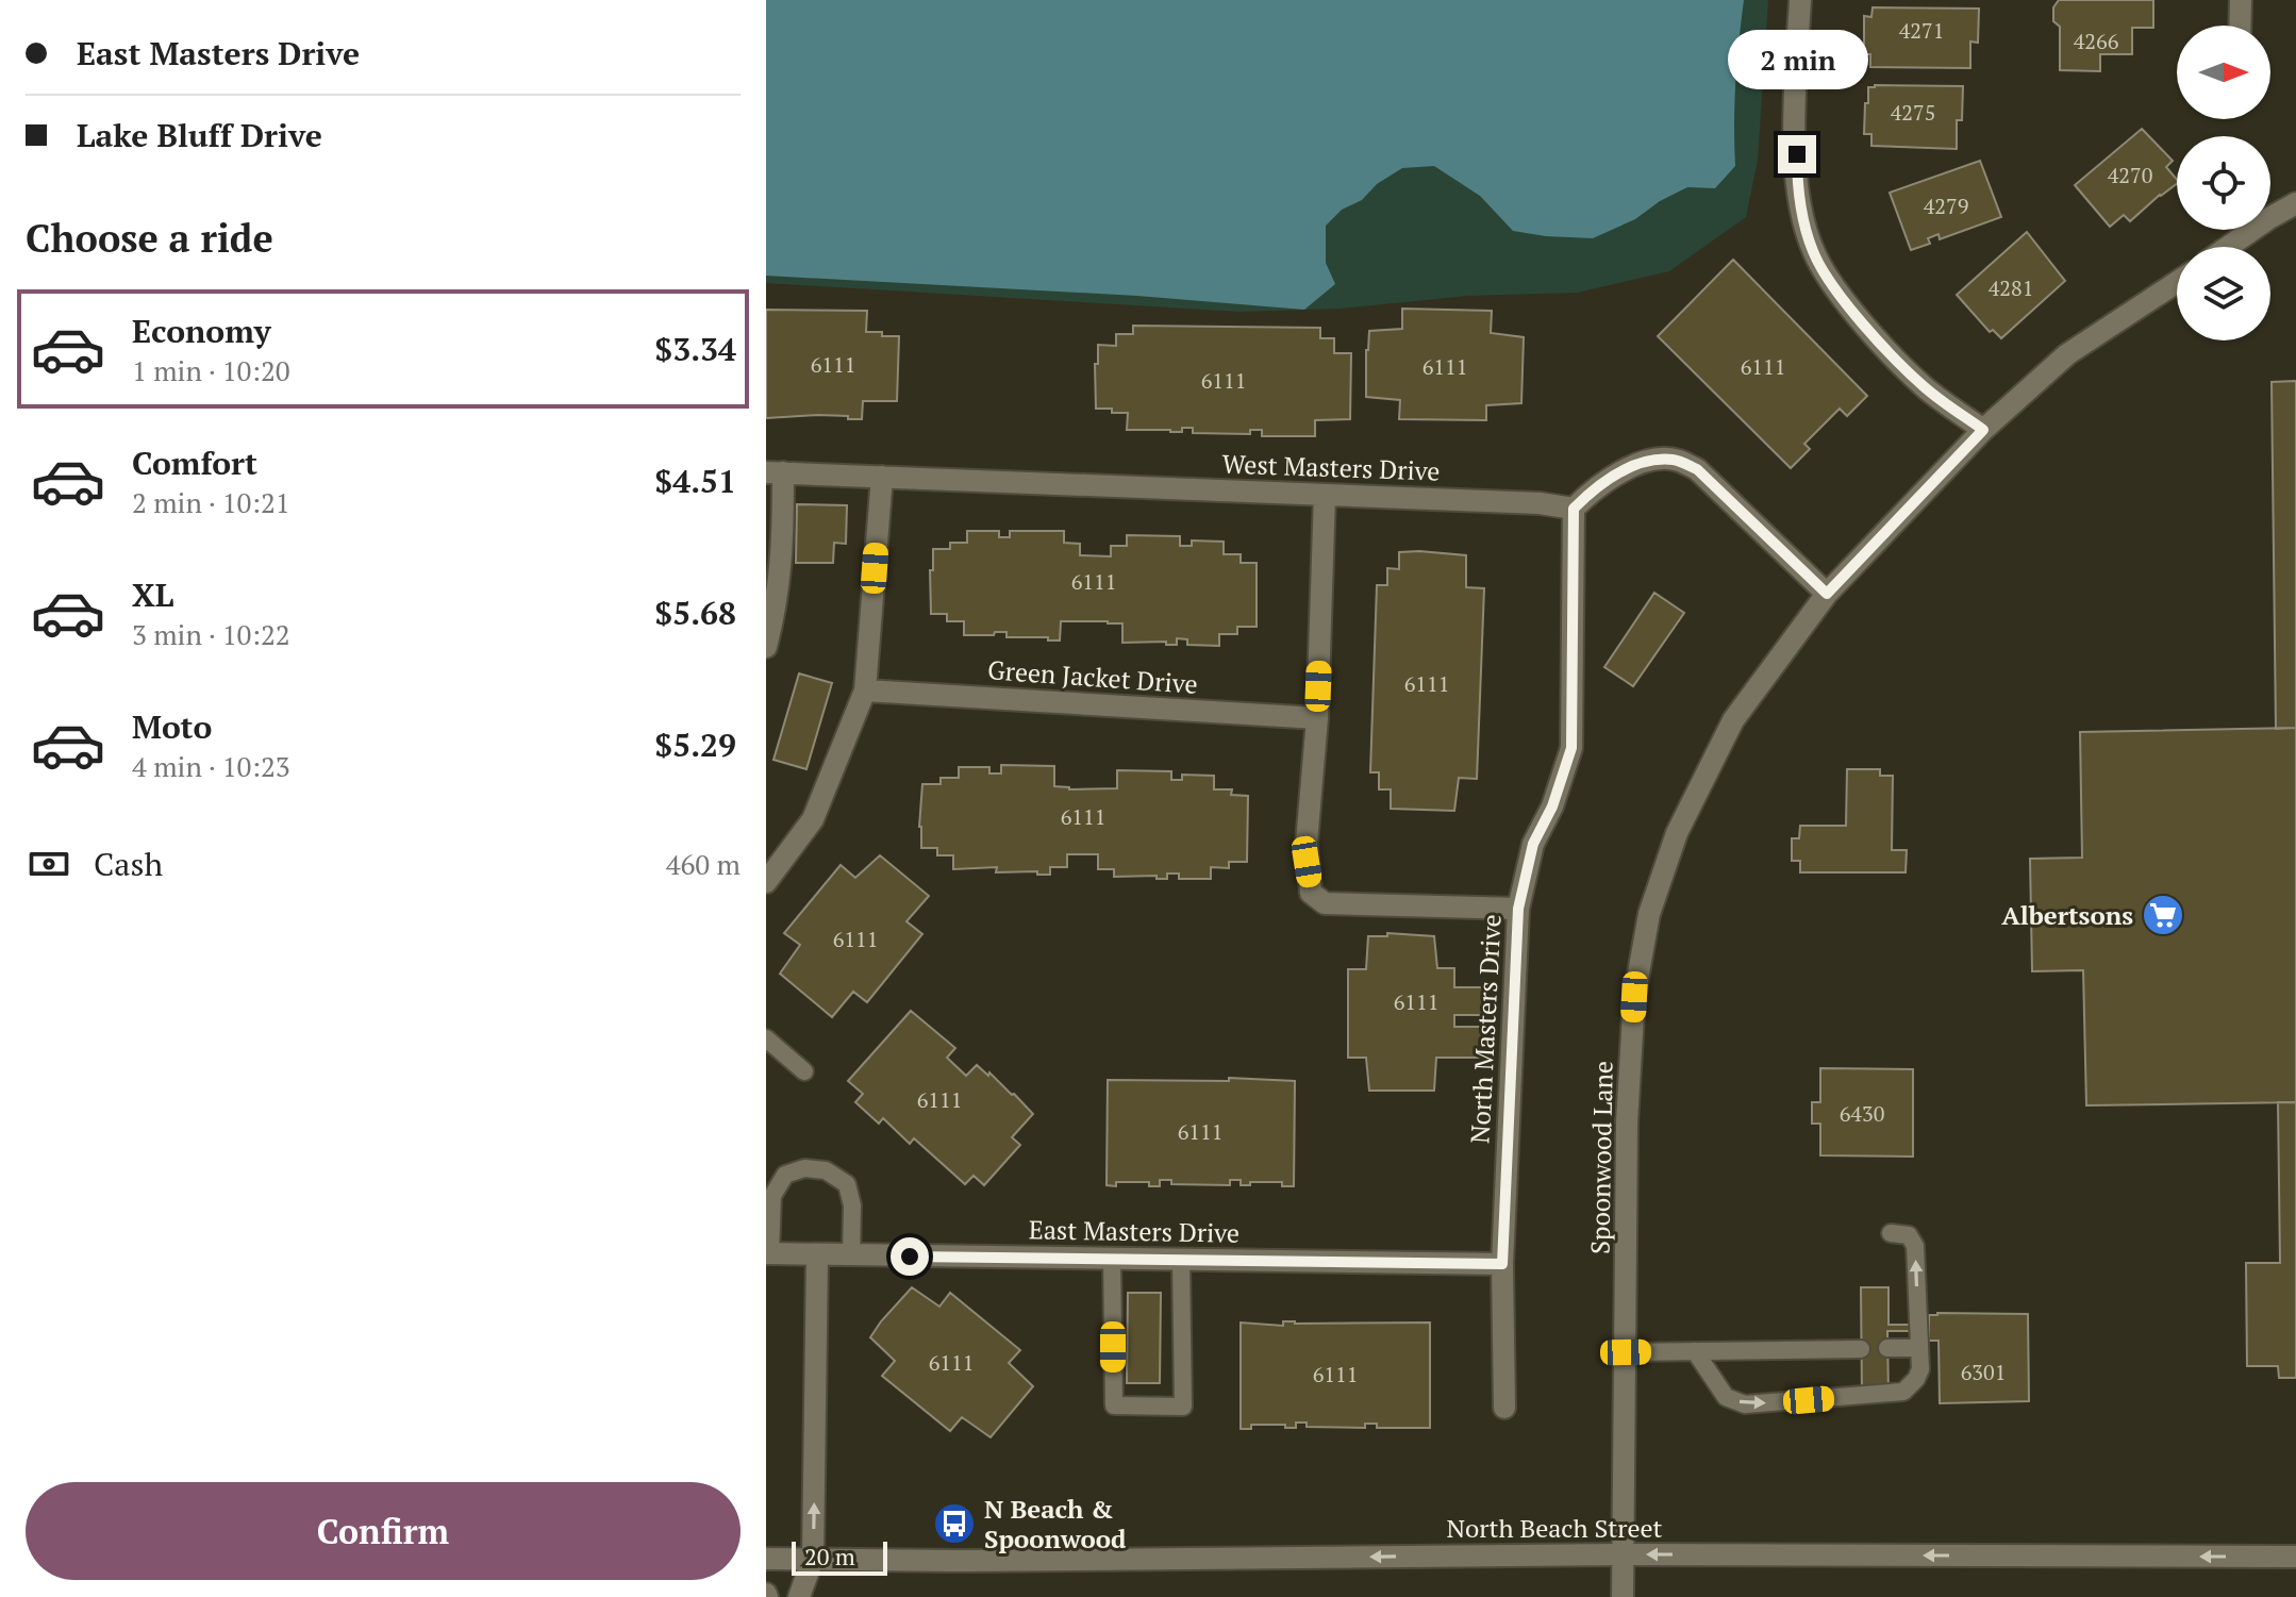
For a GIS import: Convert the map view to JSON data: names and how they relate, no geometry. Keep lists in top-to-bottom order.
{
  "streets": {
    "street": [
      "West Masters Drive",
      "Green Jacket Drive",
      "North Masters Drive",
      "Spoonwood Lane",
      "East Masters Drive",
      "North Beach Street"
    ]
  },
  "crossings": [
    ["West Masters Drive", "North Masters Drive"],
    ["North Masters Drive", "East Masters Drive"],
    ["Spoonwood Lane", "North Beach Street"]
  ],
  "one_way": ["North Beach Street"],
  "places": {
    "supermarket": ["Albertsons"],
    "bus stop": ["N Beach & Spoonwood"]
  },
  "house_numbers": [
    "4271",
    "4266",
    "4275",
    "4270",
    "4279",
    "4281",
    "6111",
    "6111",
    "6111",
    "6111",
    "6111",
    "6111",
    "6111",
    "6111",
    "6111",
    "6111",
    "6430",
    "6111",
    "6111",
    "6301",
    "6111"
  ],
  "scale_bar": "20 m",
  "north": "right",
  "page": {
    "banner": ["East Masters Drive", "Lake Bluff Drive"],
    "bubble": "2 min",
    "heading": "Choose a ride",
    "list": [
      {
        "name": "Economy",
        "note": "1 min · 10:20",
        "value": "$3.34"
      },
      {
        "name": "Comfort",
        "note": "2 min · 10:21",
        "value": "$4.51"
      },
      {
        "name": "XL",
        "note": "3 min · 10:22",
        "value": "$5.68"
      },
      {
        "name": "Moto",
        "note": "4 min · 10:23",
        "value": "$5.29"
      }
    ],
    "pay": ["Cash", "460 m"],
    "buttons": "Confirm",
    "scale": "20 m"
  }
}
